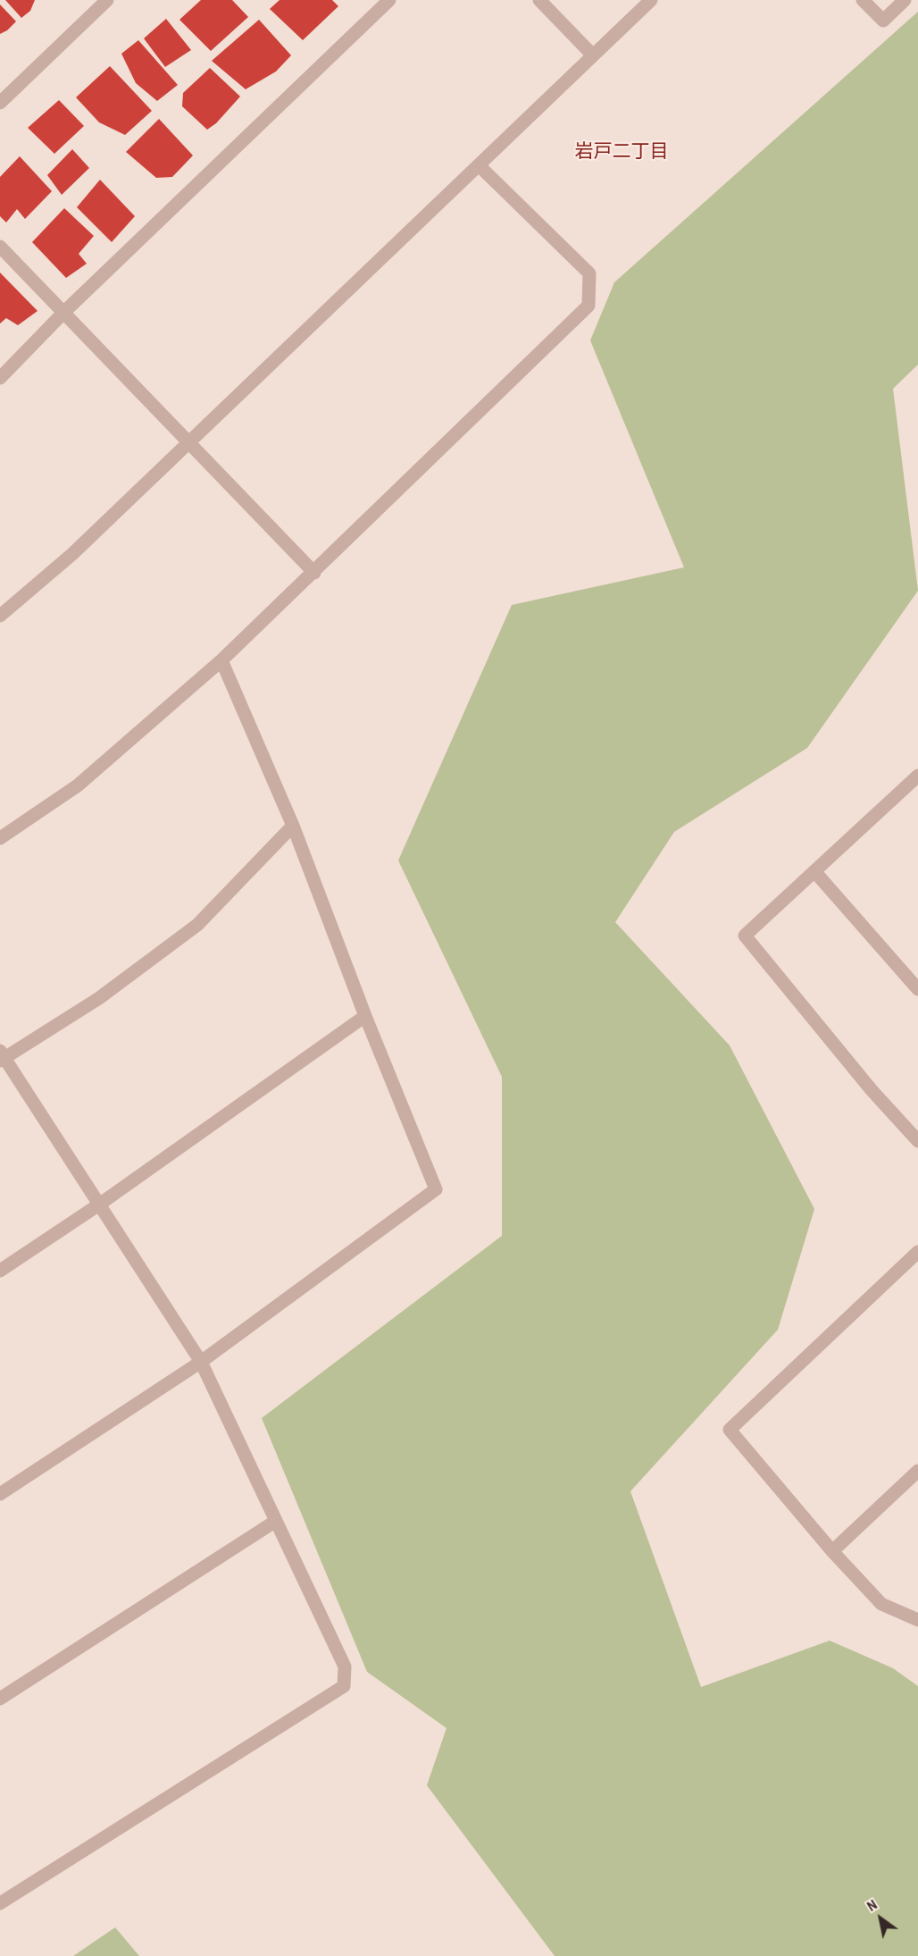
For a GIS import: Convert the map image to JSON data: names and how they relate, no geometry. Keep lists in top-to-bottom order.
{
  "districts": ["岩戸二丁目"],
  "north": "top left"
}
